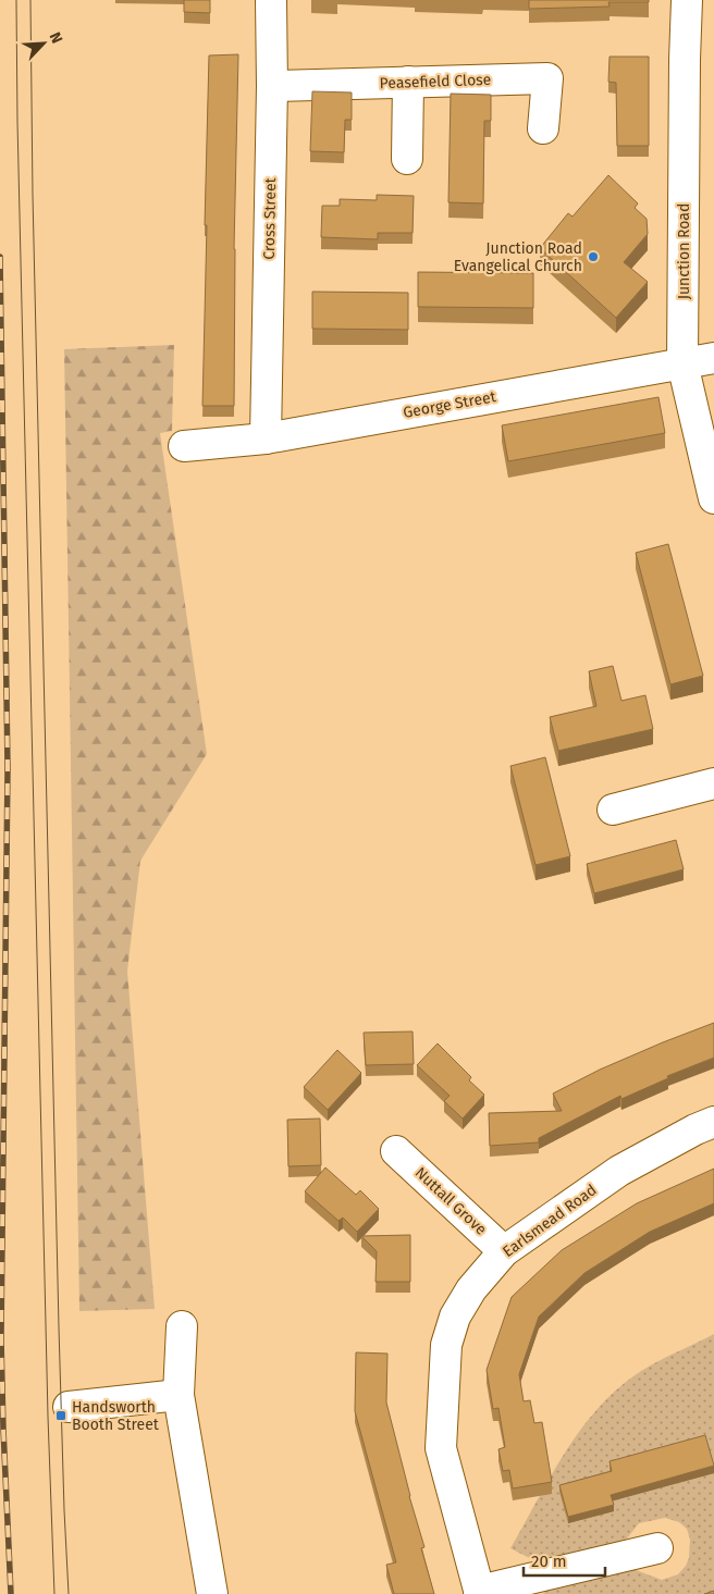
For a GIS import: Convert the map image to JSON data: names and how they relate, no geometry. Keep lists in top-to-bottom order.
{
  "streets": {
    "street": [
      "Peasefield Close",
      "Cross Street",
      "Junction Road",
      "George Street",
      "Nuttall Grove",
      "Earlsmead Road"
    ]
  },
  "crossings": [
    ["Peasefield Close", "Cross Street"],
    ["Cross Street", "George Street"],
    ["Junction Road", "George Street"],
    ["Nuttall Grove", "Earlsmead Road"]
  ],
  "places": {
    "other": ["Junction Road Evangelical Church"],
    "transit": ["Handsworth Booth Street"]
  },
  "scale_bar": "20 m",
  "north": "top right"
}
